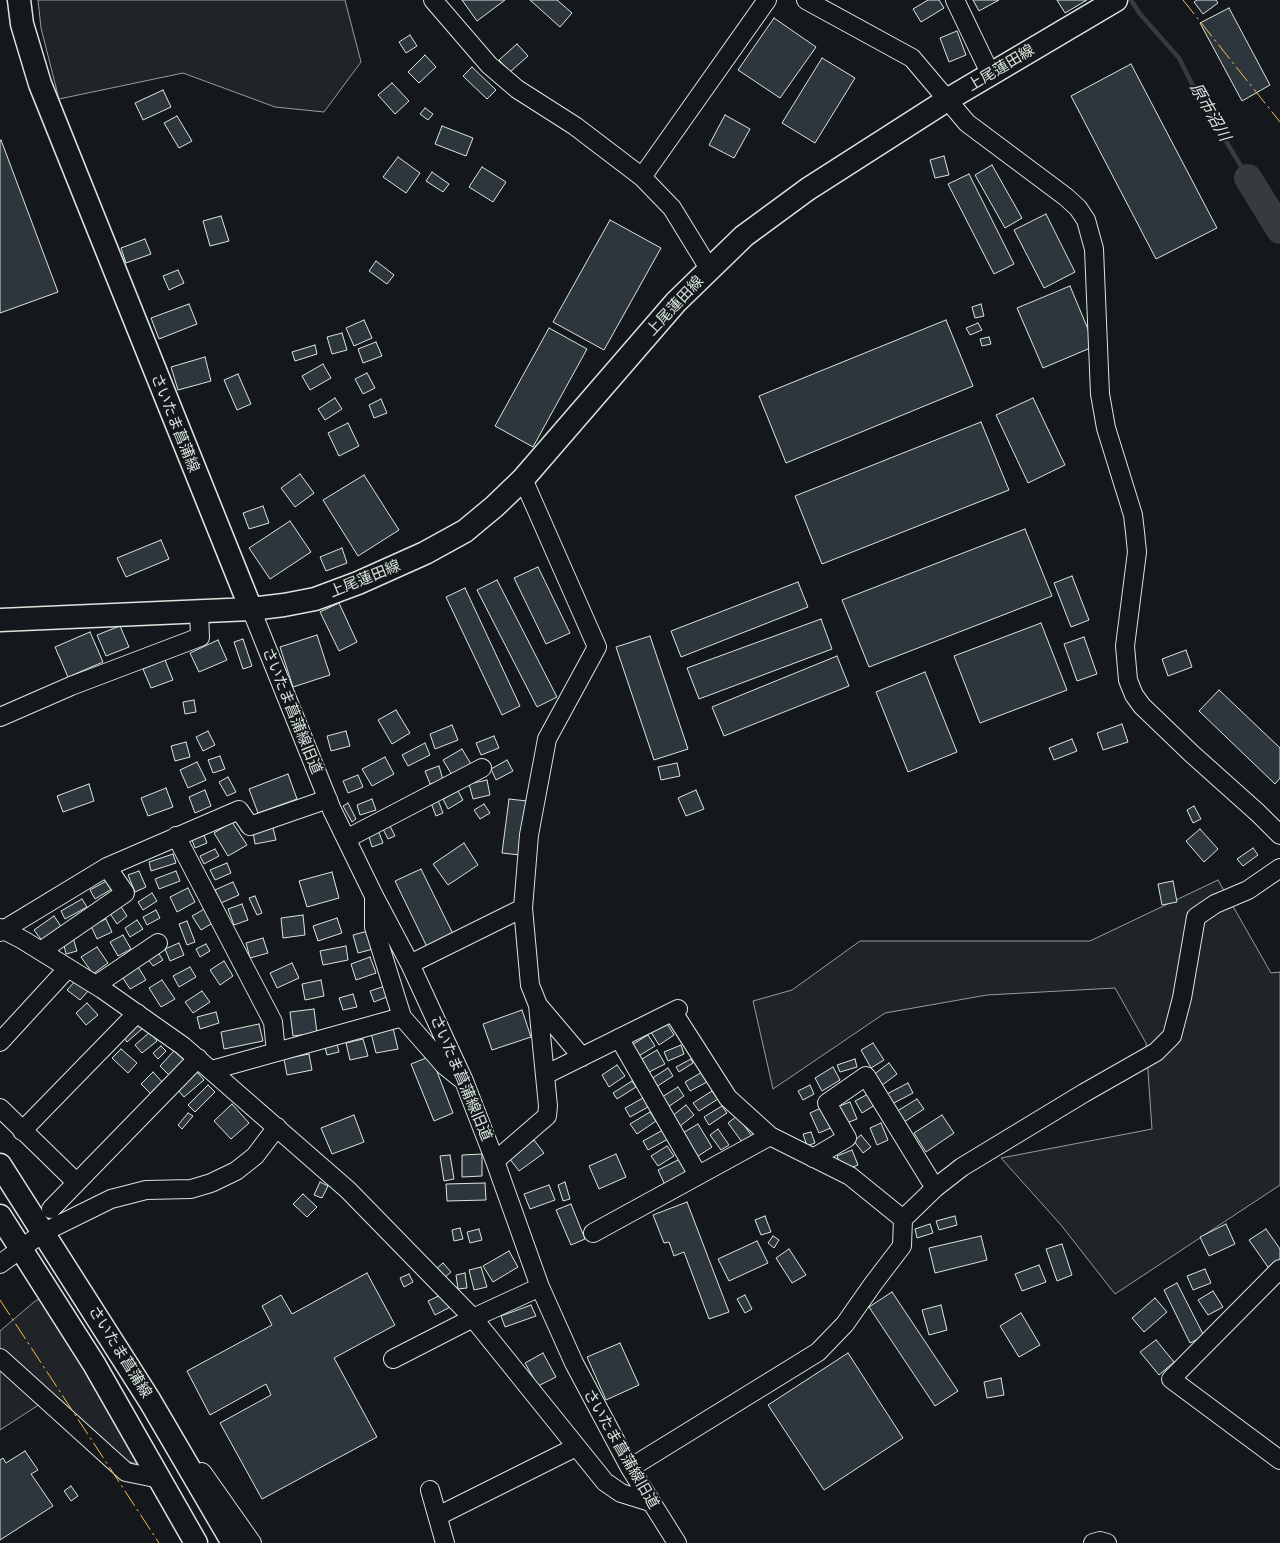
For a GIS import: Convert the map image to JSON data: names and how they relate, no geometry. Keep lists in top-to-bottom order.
{
  "streets": {
    "main road": ["上尾蓮田線", "さいたま菖蒲線"],
    "street": ["さいたま菖蒲線旧道"]
  },
  "crossings": [
    ["上尾蓮田線", "さいたま菖蒲線"],
    ["上尾蓮田線", "さいたま菖蒲線旧道"],
    ["さいたま菖蒲線", "さいたま菖蒲線旧道"]
  ],
  "water": ["原市沼川"]
}
